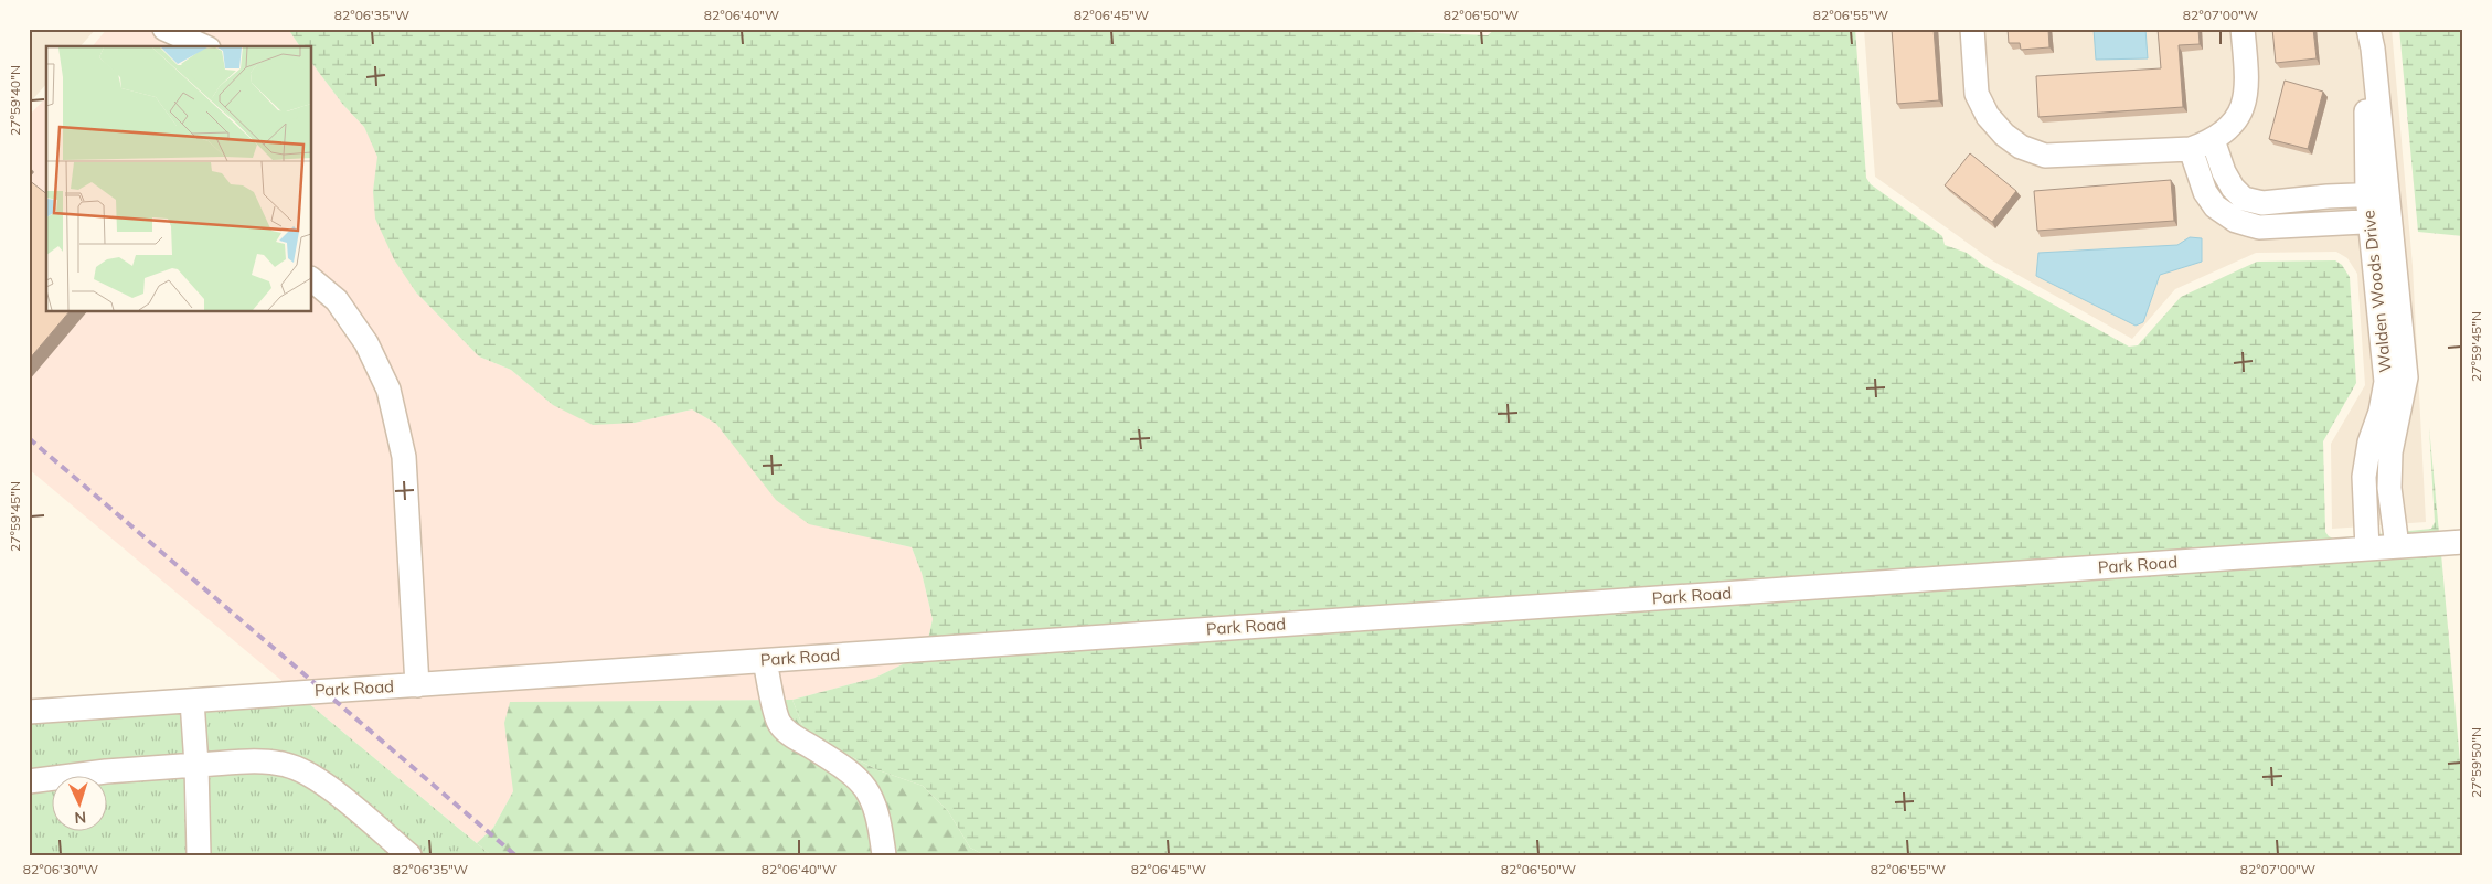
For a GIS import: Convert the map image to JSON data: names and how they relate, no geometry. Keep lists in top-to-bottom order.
{
  "streets": {
    "street": ["Walden Woods Drive", "Park Road"]
  },
  "crossings": [
    ["Walden Woods Drive", "Park Road"]
  ],
  "north": "bottom",
  "coordinates": [
    "82°06'35\"W",
    "82°06'40\"W",
    "82°06'45\"W",
    "82°06'50\"W",
    "82°06'55\"W",
    "82°07'00\"W",
    "27°59'40\"N",
    "27°59'45\"N",
    "27°59'50\"N",
    "82°06'30\"W"
  ]
}
